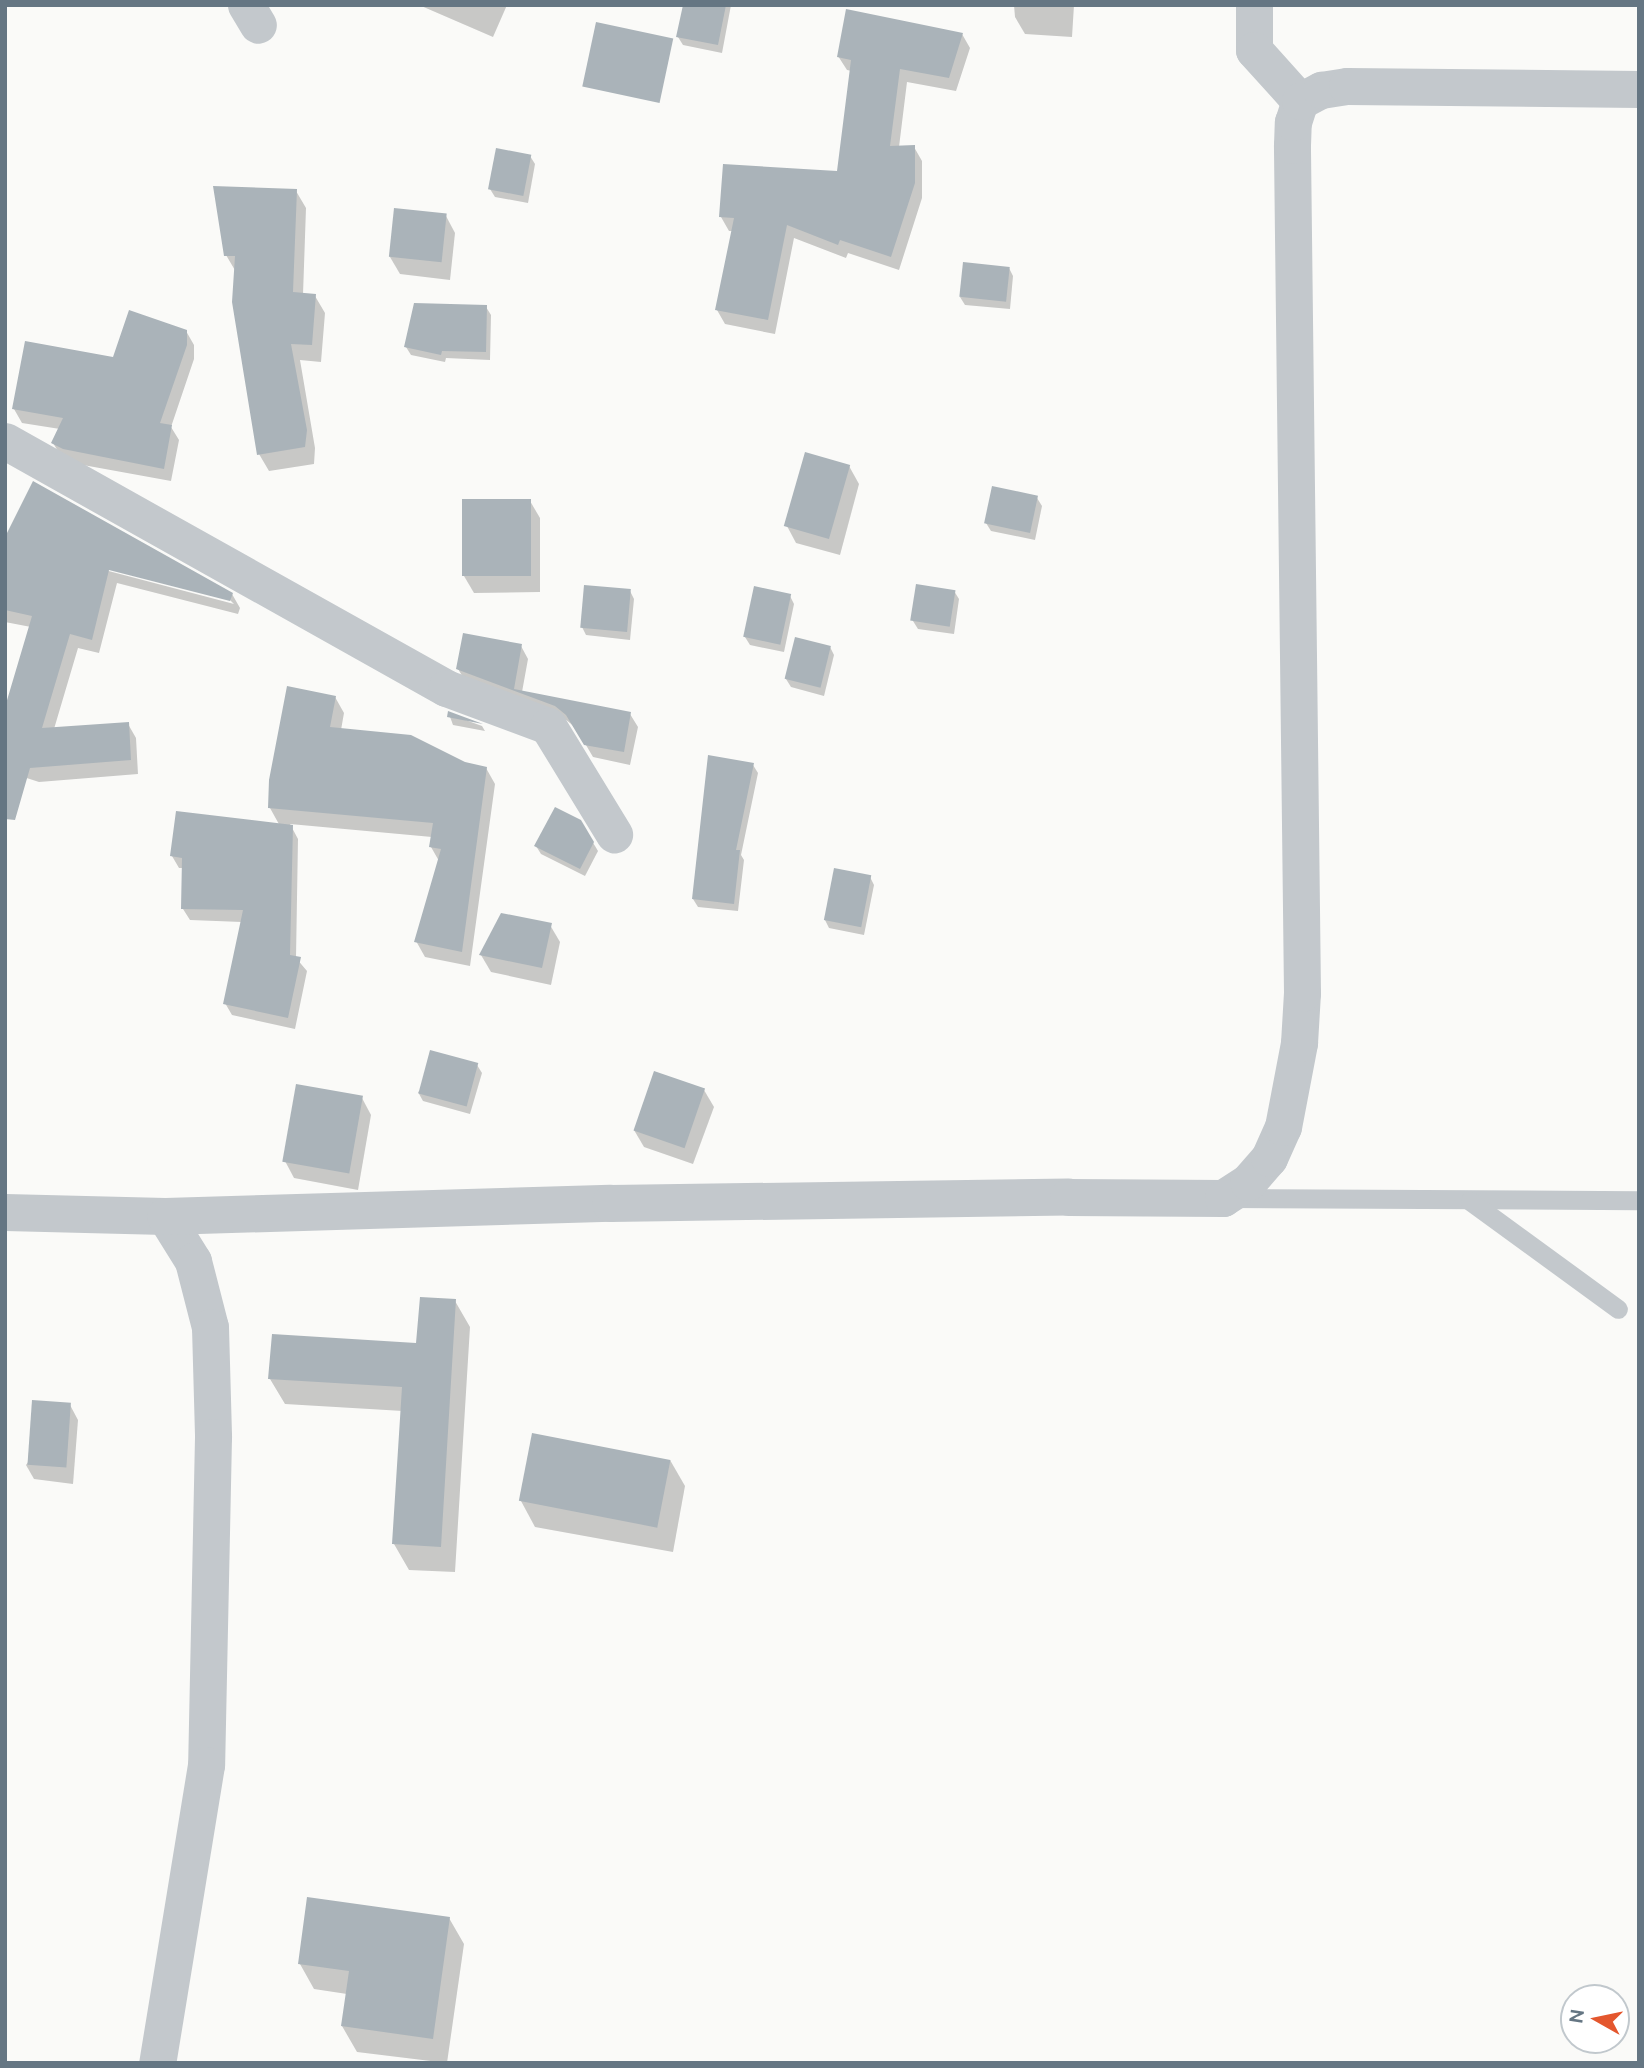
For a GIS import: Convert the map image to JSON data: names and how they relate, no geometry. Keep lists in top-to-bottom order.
{
  "north": "left"
}
